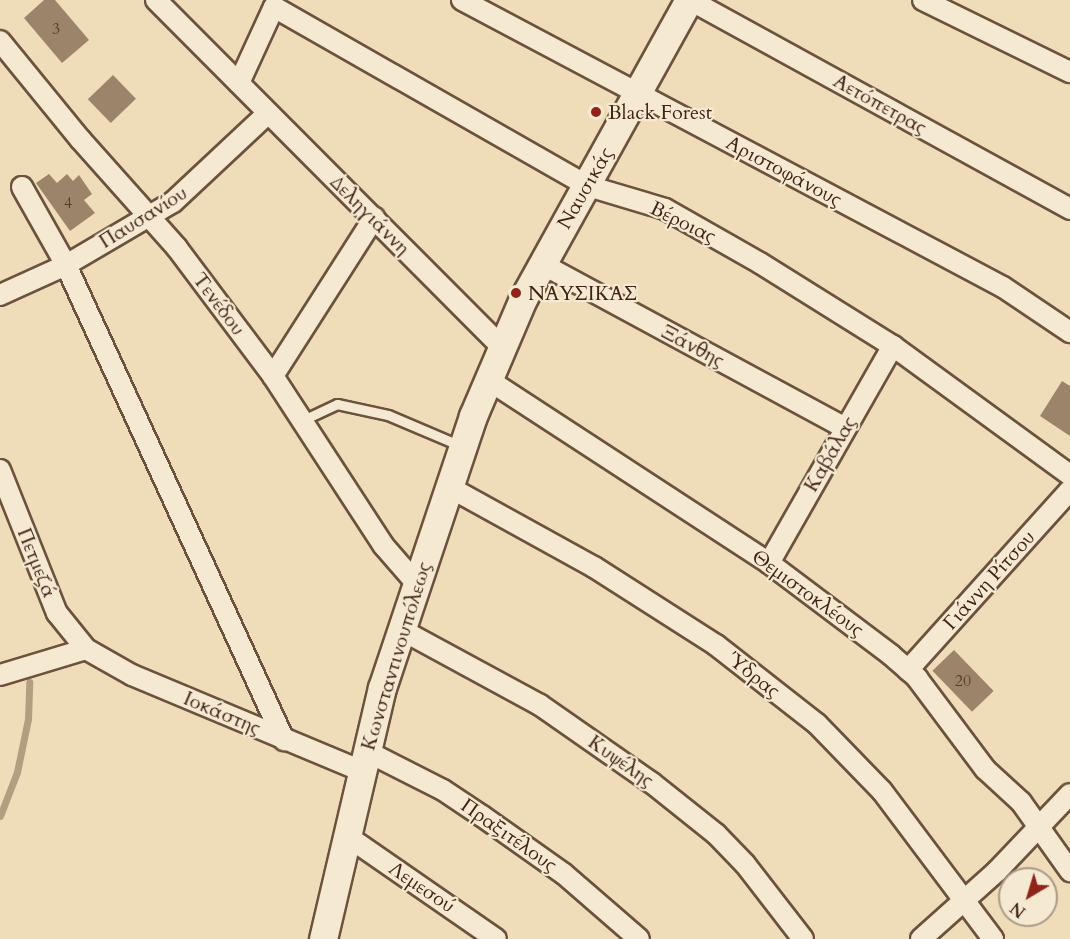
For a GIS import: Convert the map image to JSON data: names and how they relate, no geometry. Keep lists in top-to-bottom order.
{
  "streets": {
    "street": [
      "Αετόπετρας",
      "Αριστοφάνους",
      "Ναυσικάς",
      "Δεληγιάννη",
      "Παυσανίου",
      "Βέροιας",
      "Τενέδου",
      "Ξάνθης",
      "Καβάλας",
      "Πετμεζά",
      "Γιάννη Ρίτσου",
      "Θεμιστοκλέους",
      "Κωνσταντινουπόλεως",
      "Ύδρας",
      "Ιοκάστης",
      "Κυψέλης",
      "Πραξιτέλους",
      "Λεμεσού"
    ]
  },
  "crossings": [
    ["Αετόπετρας", "Ναυσικάς"],
    ["Αριστοφάνους", "Ναυσικάς"],
    ["Ναυσικάς", "Δεληγιάννη"],
    ["Ναυσικάς", "Βέροιας"],
    ["Ναυσικάς", "Ξάνθης"],
    ["Ναυσικάς", "Θεμιστοκλέους"],
    ["Ναυσικάς", "Κωνσταντινουπόλεως"],
    ["Δεληγιάννη", "Παυσανίου"],
    ["Δεληγιάννη", "Βέροιας"],
    ["Παυσανίου", "Τενέδου"],
    ["Βέροιας", "Καβάλας"],
    ["Τενέδου", "Κωνσταντινουπόλεως"],
    ["Ξάνθης", "Καβάλας"],
    ["Καβάλας", "Θεμιστοκλέους"],
    ["Πετμεζά", "Ιοκάστης"],
    ["Γιάννη Ρίτσου", "Θεμιστοκλέους"],
    ["Θεμιστοκλέους", "Κωνσταντινουπόλεως"],
    ["Κωνσταντινουπόλεως", "Ύδρας"],
    ["Κωνσταντινουπόλεως", "Ιοκάστης"],
    ["Κωνσταντινουπόλεως", "Κυψέλης"],
    ["Κωνσταντινουπόλεως", "Πραξιτέλους"],
    ["Κωνσταντινουπόλεως", "Λεμεσού"],
    ["Ιοκάστης", "Πραξιτέλους"]
  ],
  "places": ["Black Forest", "ΝΑΥΣΙΚΑΣ"],
  "house_numbers": ["3", "4", "20"],
  "north": "bottom left"
}
